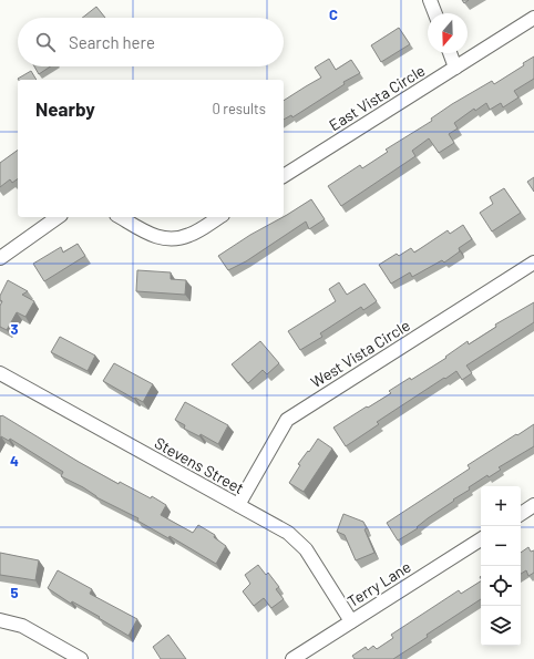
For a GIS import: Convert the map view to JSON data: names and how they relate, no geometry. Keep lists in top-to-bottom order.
{
  "streets": {
    "street": [
      "East Vista Circle",
      "West Vista Circle",
      "Stevens Street",
      "Terry Lane"
    ]
  },
  "crossings": [
    ["West Vista Circle", "Stevens Street"],
    ["Stevens Street", "Terry Lane"]
  ],
  "north": "bottom",
  "page": {
    "search": "Search here",
    "heading": ["Nearby", "0 results"],
    "map_buttons": ["+", "−"]
  },
  "grid": {
    "columns": ["C"],
    "rows": ["3", "4", "5"]
  }
}
